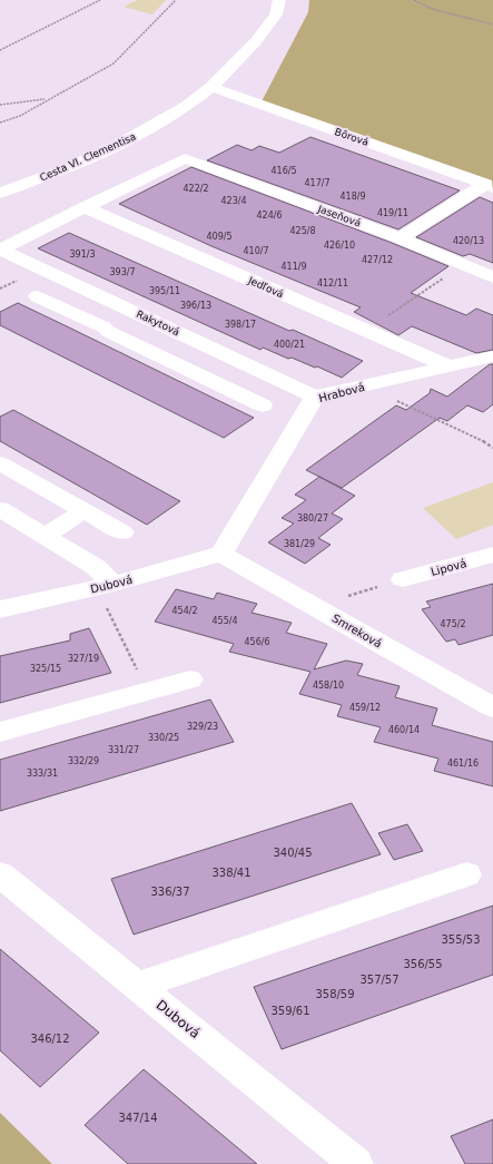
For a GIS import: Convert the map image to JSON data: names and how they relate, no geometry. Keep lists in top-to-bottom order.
{
  "streets": {
    "street": [
      "Bôrová",
      "Cesta Vl. Clementisa",
      "Jaseňová",
      "Jedľová",
      "Rakytová",
      "Hrabová",
      "Lipová",
      "Dubová",
      "Smreková"
    ]
  },
  "crossings": [
    ["Bôrová", "Cesta Vl. Clementisa"],
    ["Jaseňová", "Jedľová"],
    ["Jedľová", "Hrabová"],
    ["Rakytová", "Hrabová"],
    ["Hrabová", "Dubová"],
    ["Hrabová", "Smreková"],
    ["Dubová", "Smreková"]
  ],
  "house_numbers": [
    "416/5",
    "417/7",
    "422/2",
    "418/9",
    "423/4",
    "419/11",
    "424/6",
    "425/8",
    "409/5",
    "420/13",
    "426/10",
    "410/7",
    "391/3",
    "427/12",
    "411/9",
    "393/7",
    "412/11",
    "395/11",
    "396/13",
    "398/17",
    "400/21",
    "380/27",
    "381/29",
    "454/2",
    "455/4",
    "475/2",
    "456/6",
    "327/19",
    "325/15",
    "458/10",
    "459/12",
    "329/23",
    "460/14",
    "330/25",
    "331/27",
    "332/29",
    "461/16",
    "333/31",
    "340/45",
    "338/41",
    "336/37",
    "355/53",
    "356/55",
    "357/57",
    "358/59",
    "359/61",
    "346/12",
    "347/14"
  ]
}
